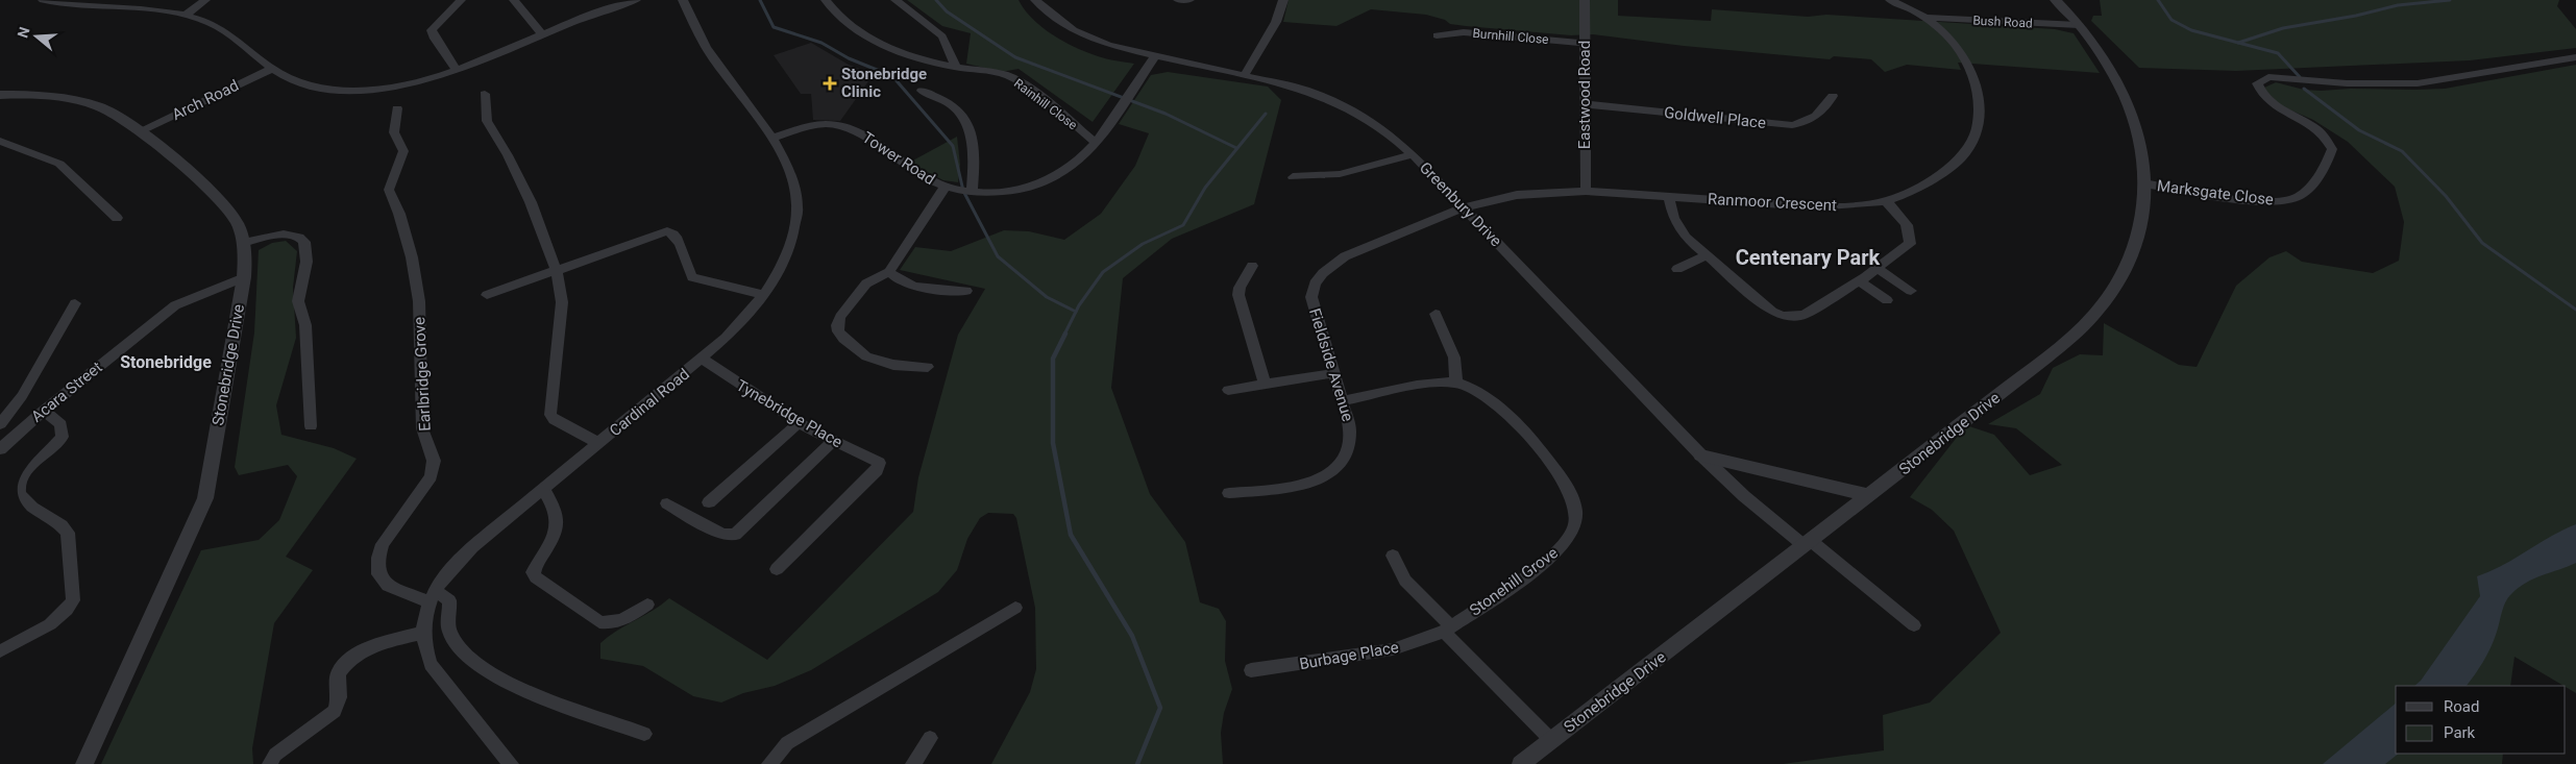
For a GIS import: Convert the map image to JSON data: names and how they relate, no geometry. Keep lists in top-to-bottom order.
{
  "streets": {
    "street": [
      "Bush Road",
      "Burnhill Close",
      "Eastwood Road",
      "Arch Road",
      "Rainhill Close",
      "Goldwell Place",
      "Tower Road",
      "Marksgate Close",
      "Ranmoor Crescent",
      "Greenbury Drive",
      "Stonebridge Drive",
      "Fieldside Avenue",
      "Earlbridge Grove",
      "Acara Street",
      "Cardinal Road",
      "Tynebridge Place",
      "Stonehill Grove",
      "Burbage Place"
    ]
  },
  "crossings": [
    ["Bush Road", "Ranmoor Crescent"],
    ["Bush Road", "Stonebridge Drive"],
    ["Burnhill Close", "Eastwood Road"],
    ["Eastwood Road", "Goldwell Place"],
    ["Eastwood Road", "Ranmoor Crescent"],
    ["Arch Road", "Stonebridge Drive"],
    ["Rainhill Close", "Tower Road"],
    ["Tower Road", "Greenbury Drive"],
    ["Tower Road", "Cardinal Road"],
    ["Marksgate Close", "Stonebridge Drive"],
    ["Ranmoor Crescent", "Greenbury Drive"],
    ["Ranmoor Crescent", "Fieldside Avenue"],
    ["Greenbury Drive", "Stonebridge Drive"],
    ["Greenbury Drive", "Fieldside Avenue"],
    ["Stonebridge Drive", "Acara Street"],
    ["Fieldside Avenue", "Stonehill Grove"],
    ["Earlbridge Grove", "Cardinal Road"],
    ["Cardinal Road", "Tynebridge Place"],
    ["Stonehill Grove", "Burbage Place"]
  ],
  "districts": ["Centenary Park", "Stonebridge"],
  "places": {
    "health": ["Stonebridge Clinic"]
  },
  "legend": ["Road", "Park"],
  "north": "left"
}
